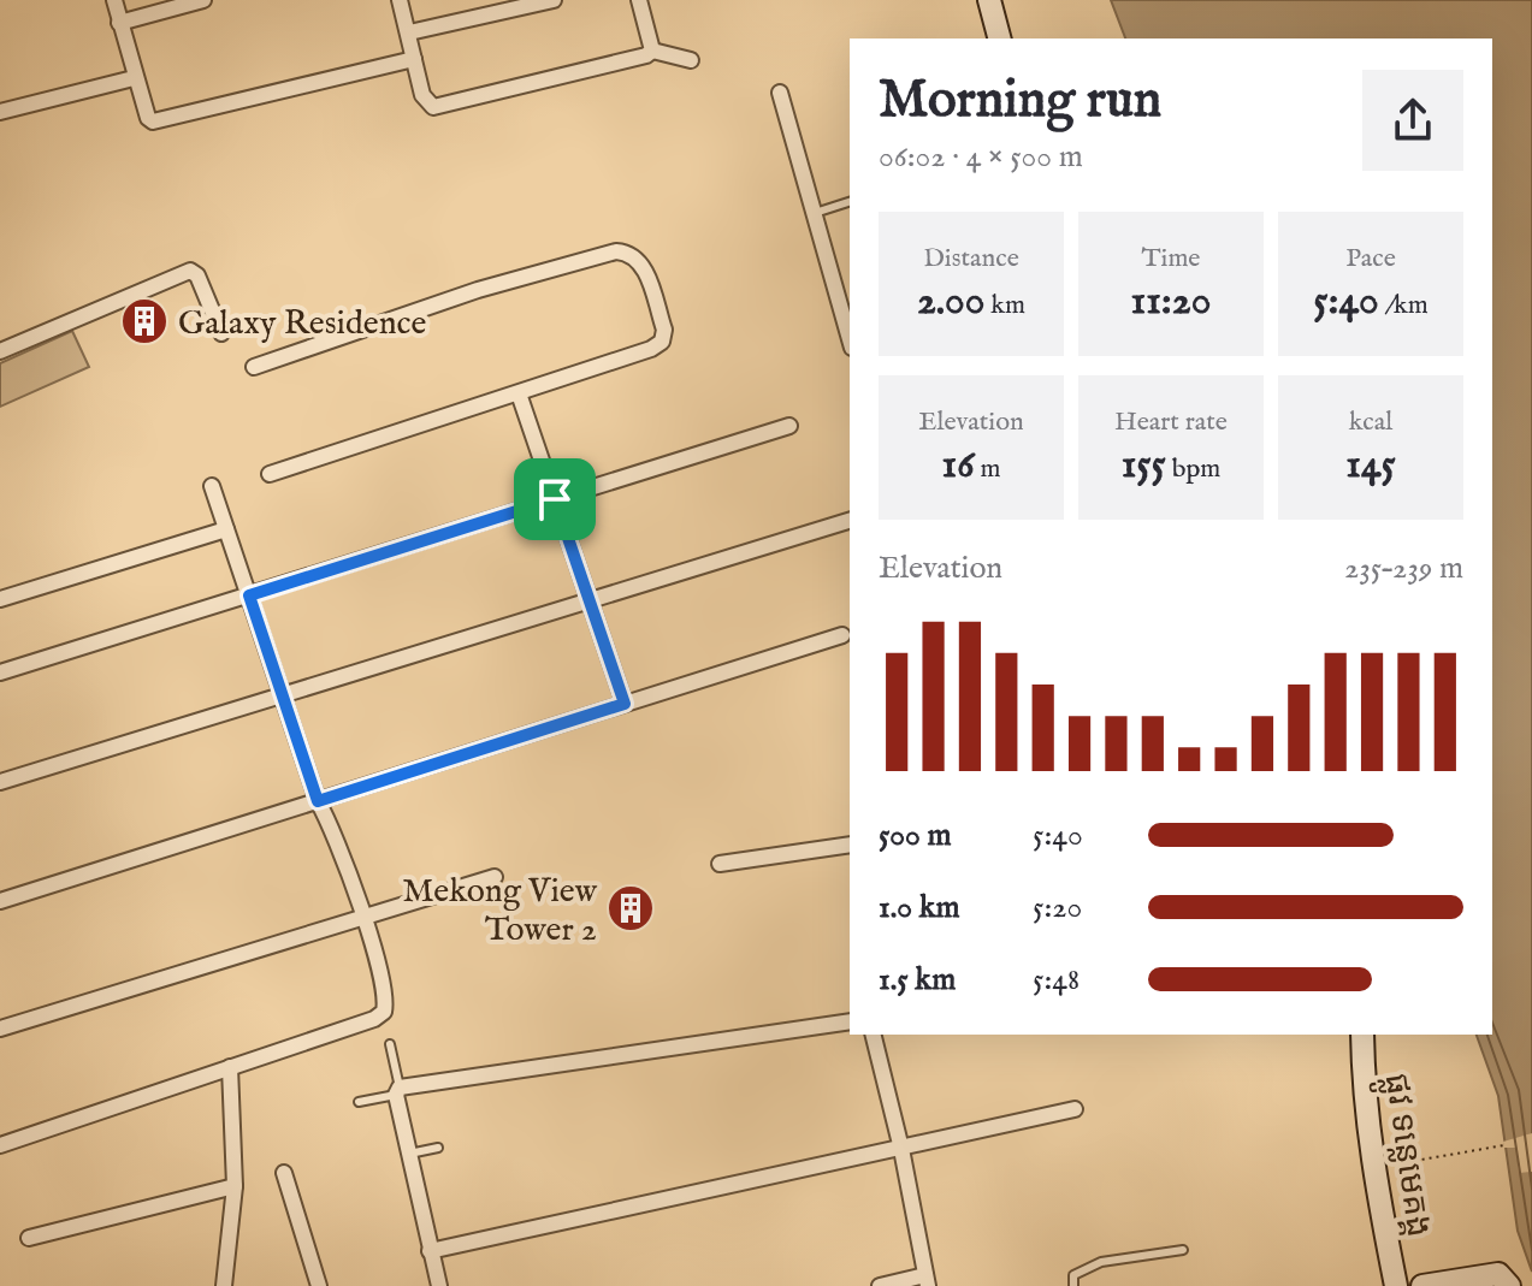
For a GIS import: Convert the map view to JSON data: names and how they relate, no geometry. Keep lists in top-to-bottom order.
{
  "streets": {
    "street": ["ផ្លូវ ទន្លេមេគង្គ"]
  },
  "places": {
    "building": ["Galaxy Residence", "Mekong View Tower 2"]
  },
  "page": {
    "heading": ["Morning run", "06:02 · 4 × 500 m"],
    "stats": [
      ["Distance", "2.00 km"],
      ["Time", "11:20"],
      ["Pace", "5:40 /km"],
      ["Elevation", "16 m"],
      ["Heart rate", "155 bpm"],
      ["kcal", "145"]
    ],
    "chart": ["Elevation", "235–239 m"],
    "list": [
      {
        "name": "500 m",
        "note": "5:40"
      },
      {
        "name": "1.0 km",
        "note": "5:20"
      },
      {
        "name": "1.5 km",
        "note": "5:48"
      }
    ]
  }
}
